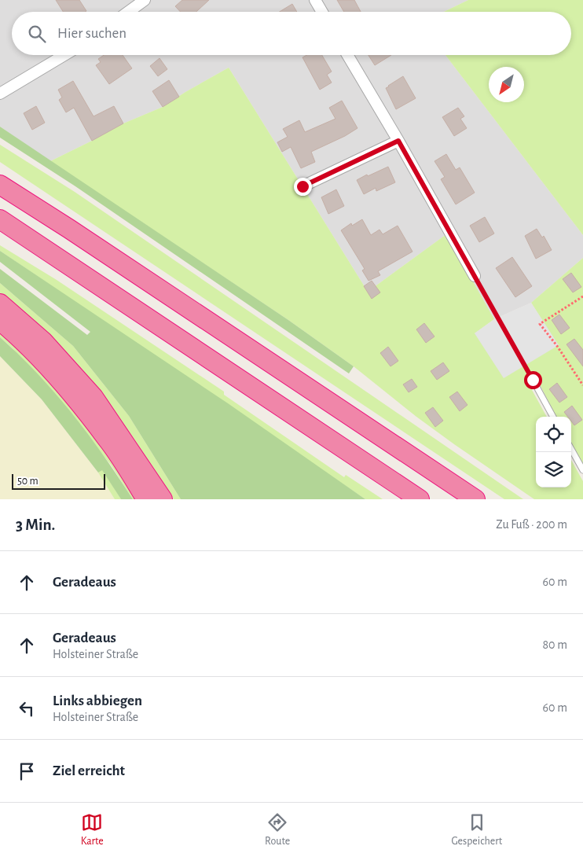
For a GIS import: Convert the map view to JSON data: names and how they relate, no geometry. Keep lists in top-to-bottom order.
{
  "scale_bar": "50 m",
  "north": "bottom left",
  "page": {
    "search": "Hier suchen",
    "scale": "50 m",
    "heading": ["3 Min.", "Zu Fuß · 200 m"],
    "list": [
      ["Geradeaus", "60 m"],
      ["Geradeaus", "Holsteiner Straße", "80 m"],
      ["Links abbiegen", "Holsteiner Straße", "60 m"],
      "Ziel erreicht"
    ],
    "nav": ["Karte", "Route", "Gespeichert"]
  }
}
